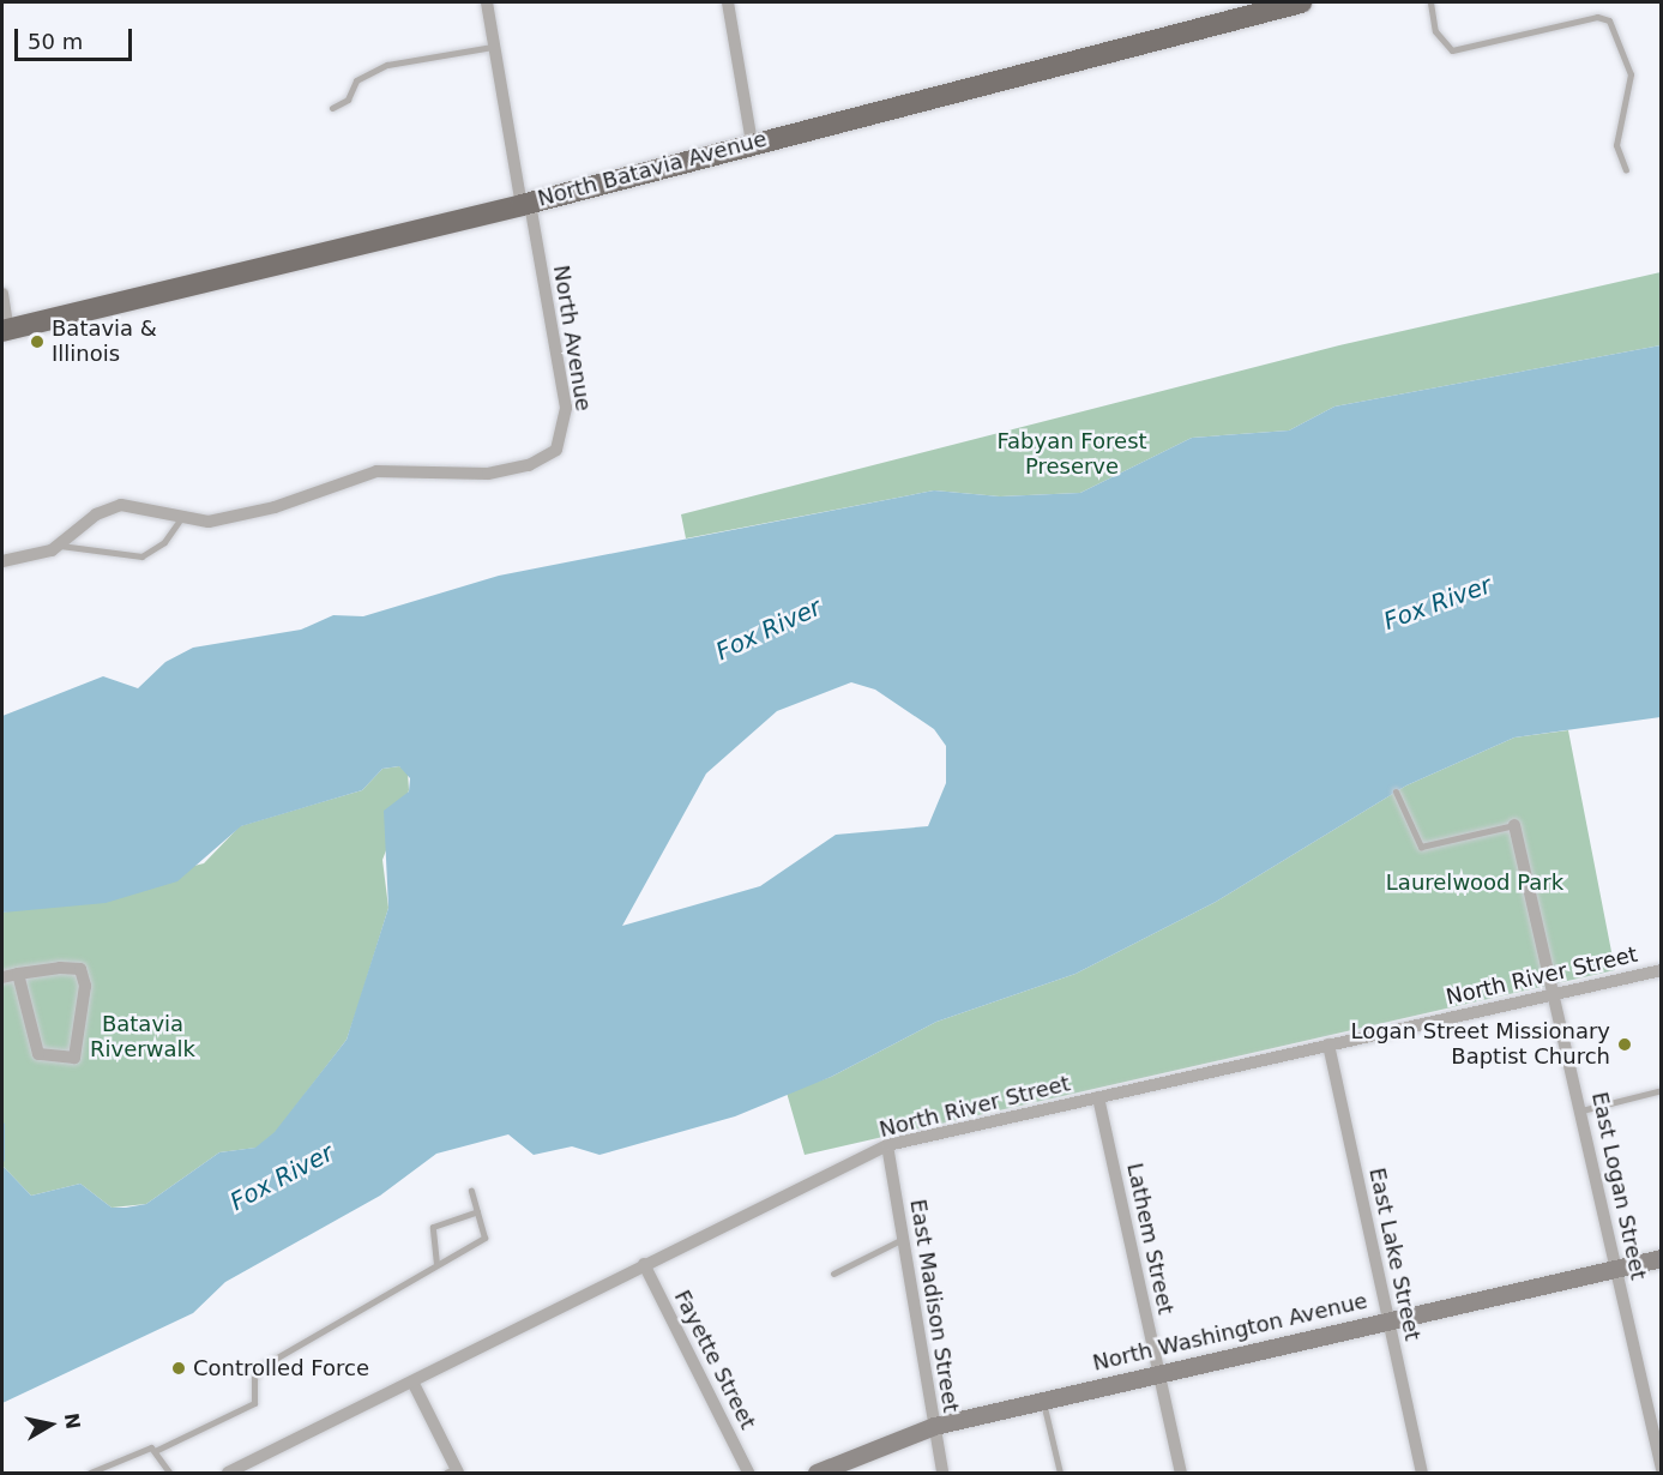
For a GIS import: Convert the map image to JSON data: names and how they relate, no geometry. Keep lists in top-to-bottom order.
{
  "streets": {
    "main road": ["North Batavia Avenue", "North Washington Avenue"],
    "street": [
      "North Avenue",
      "North River Street",
      "East Logan Street",
      "Lathem Street",
      "East Lake Street",
      "East Madison Street",
      "Fayette Street"
    ]
  },
  "crossings": [
    ["North Batavia Avenue", "North Avenue"],
    ["North River Street", "East Logan Street"],
    ["North River Street", "Lathem Street"],
    ["North River Street", "East Lake Street"],
    ["North River Street", "East Madison Street"],
    ["North River Street", "Fayette Street"],
    ["East Logan Street", "North Washington Avenue"],
    ["Lathem Street", "North Washington Avenue"],
    ["East Lake Street", "North Washington Avenue"],
    ["East Madison Street", "North Washington Avenue"]
  ],
  "water": ["Fox River"],
  "parks": ["Fabyan Forest Preserve", "Laurelwood Park", "Batavia Riverwalk"],
  "places": ["Batavia & Illinois", "Logan Street Missionary Baptist Church", "Controlled Force"],
  "scale_bar": "50 m",
  "north": "right"
}
